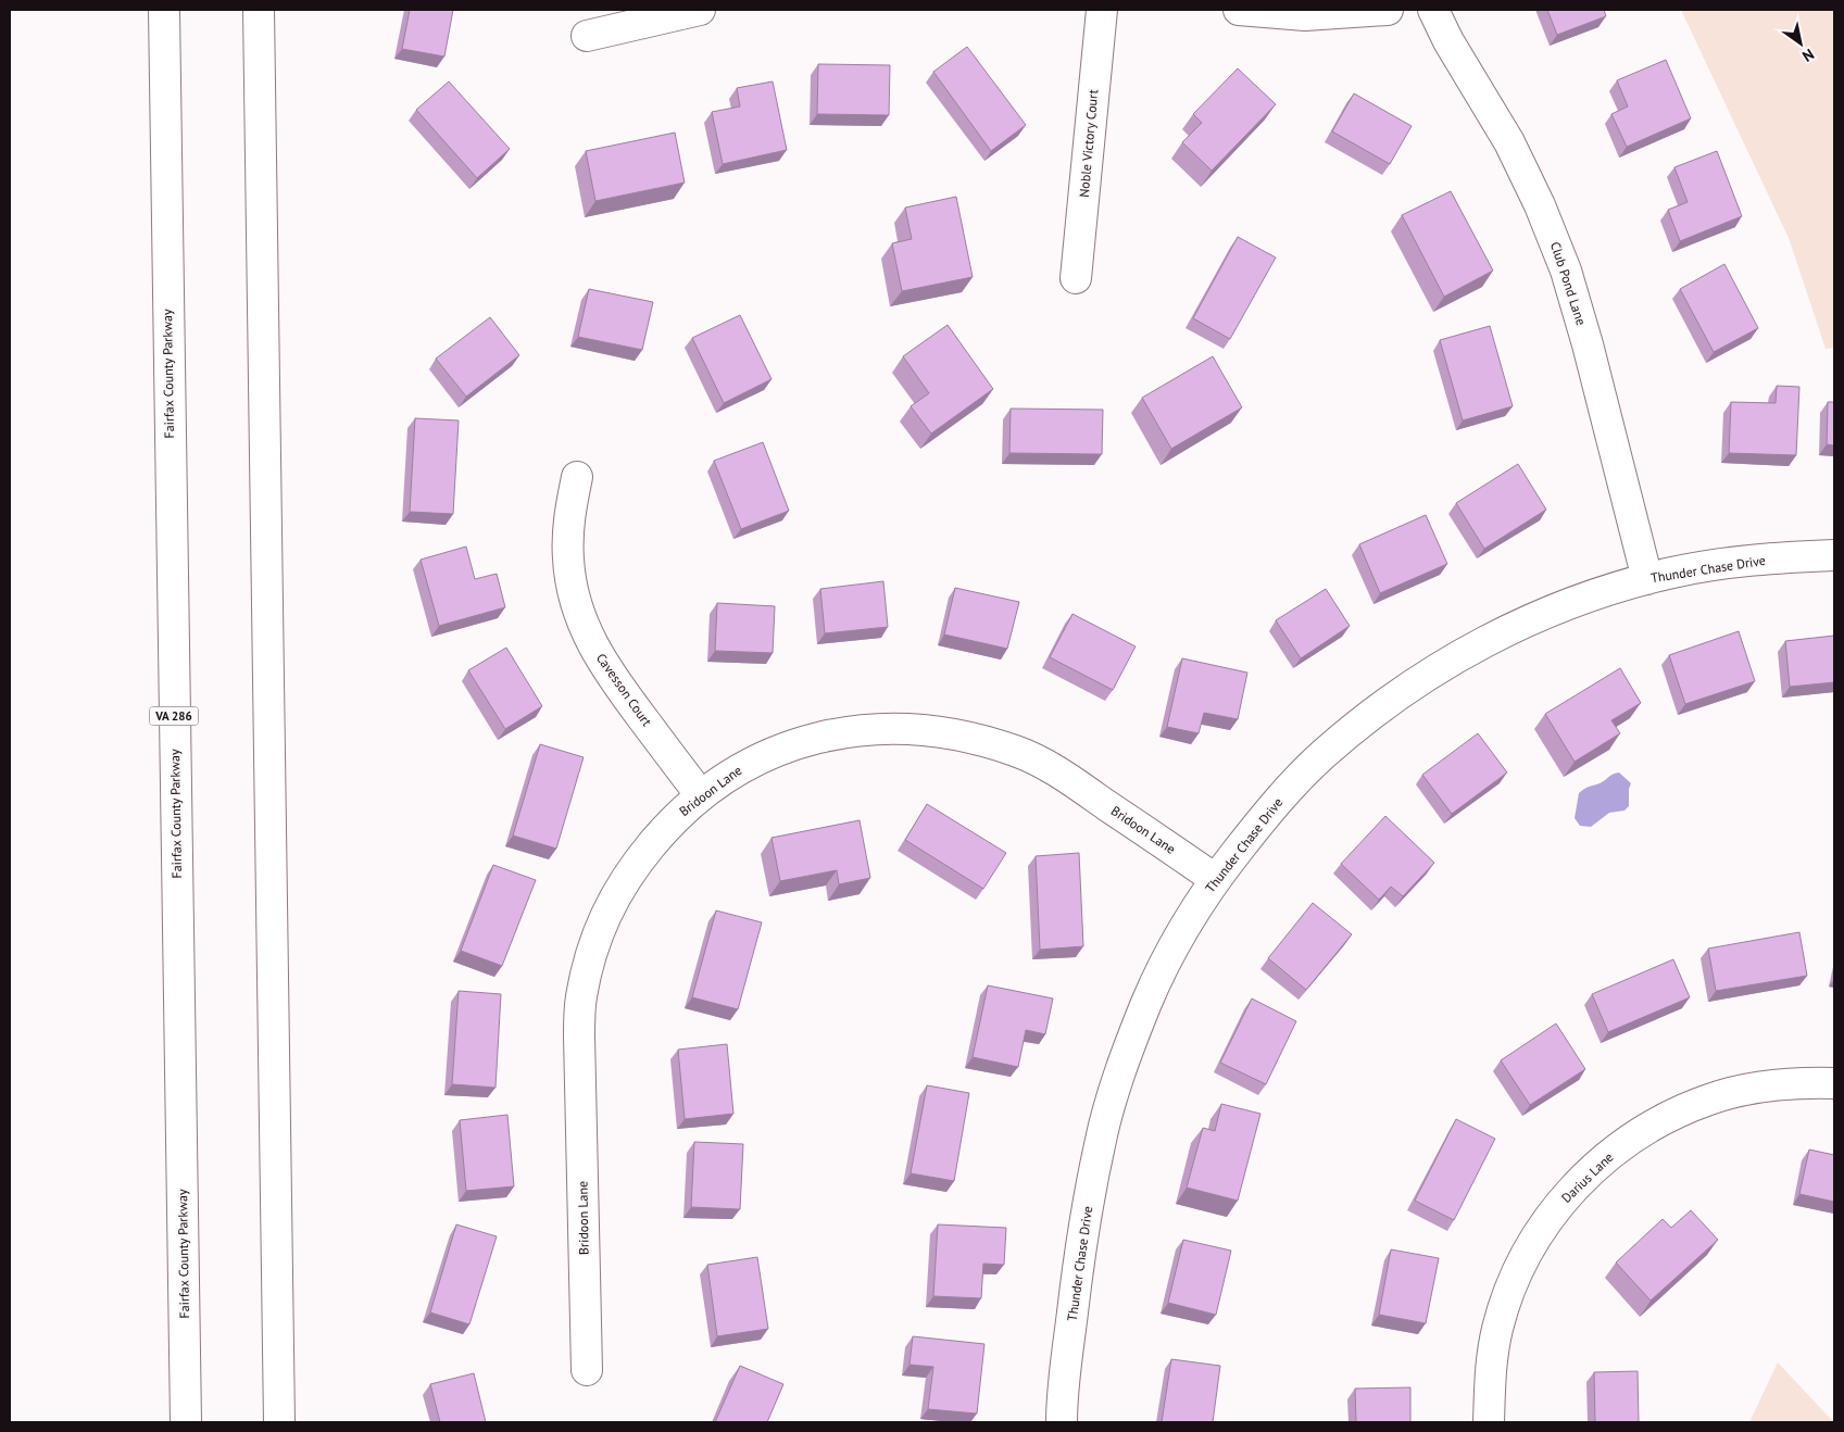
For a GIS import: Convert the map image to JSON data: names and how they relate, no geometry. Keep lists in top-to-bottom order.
{
  "streets": {
    "main road": [
      "Noble Victory Court",
      "Club Pond Lane",
      "Fairfax County Parkway",
      "Thunder Chase Drive",
      "Cavesson Court",
      "VA 286",
      "Bridoon Lane",
      "Darius Lane"
    ]
  },
  "crossings": [
    ["Club Pond Lane", "Thunder Chase Drive"],
    ["Thunder Chase Drive", "Bridoon Lane"],
    ["Cavesson Court", "Bridoon Lane"]
  ],
  "north": "bottom right"
}
